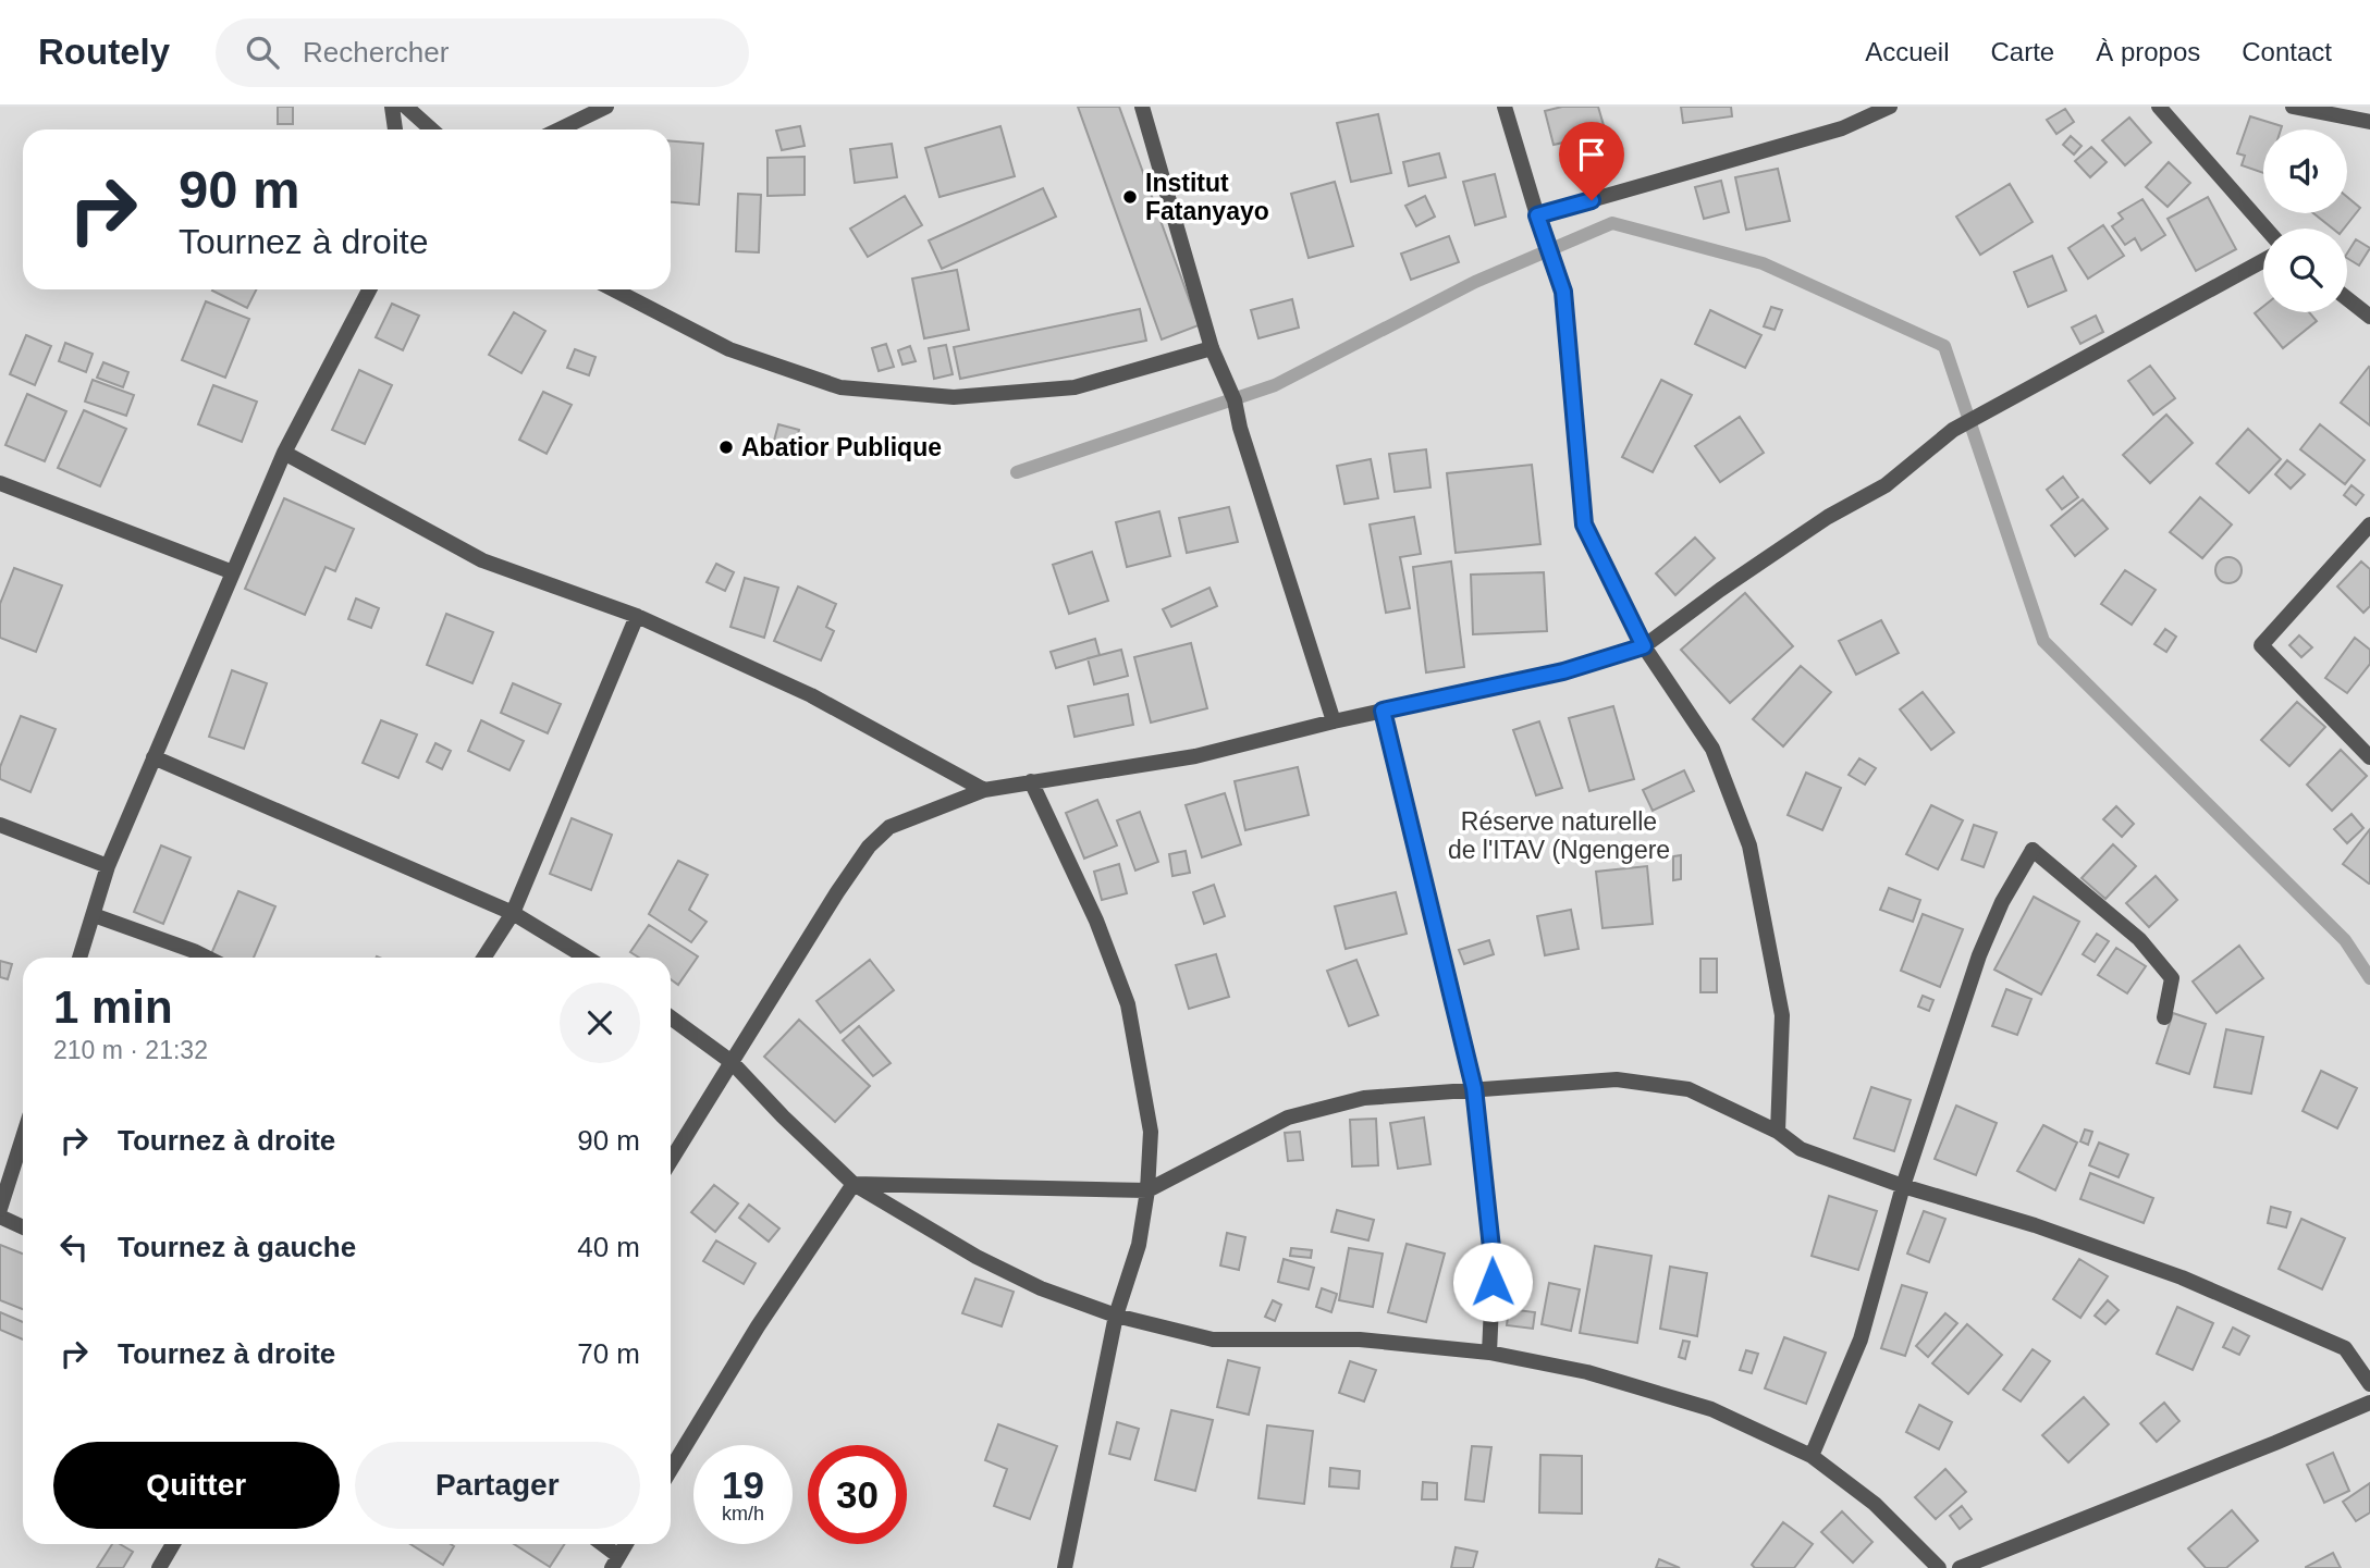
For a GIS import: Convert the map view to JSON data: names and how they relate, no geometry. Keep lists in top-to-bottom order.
{
  "parks": ["Réserve naturelle de l'ITAV (Ngengere"],
  "places": ["Institut Fatanyayo", "Abatior Publique"],
  "page": {
    "header": "Routely",
    "search": "Rechercher",
    "nav": [
      "Accueil",
      "Carte",
      "À propos",
      "Contact"
    ],
    "turn": ["90 m", "Tournez à droite"],
    "heading": ["1 min", "210 m · 21:32"],
    "list": [
      {
        "name": "Tournez à droite",
        "value": "90 m"
      },
      {
        "name": "Tournez à gauche",
        "value": "40 m"
      },
      {
        "name": "Tournez à droite",
        "value": "70 m"
      }
    ],
    "buttons": ["Quitter", "Partager"],
    "speed": "19 km/h",
    "limit": "30"
  }
}
